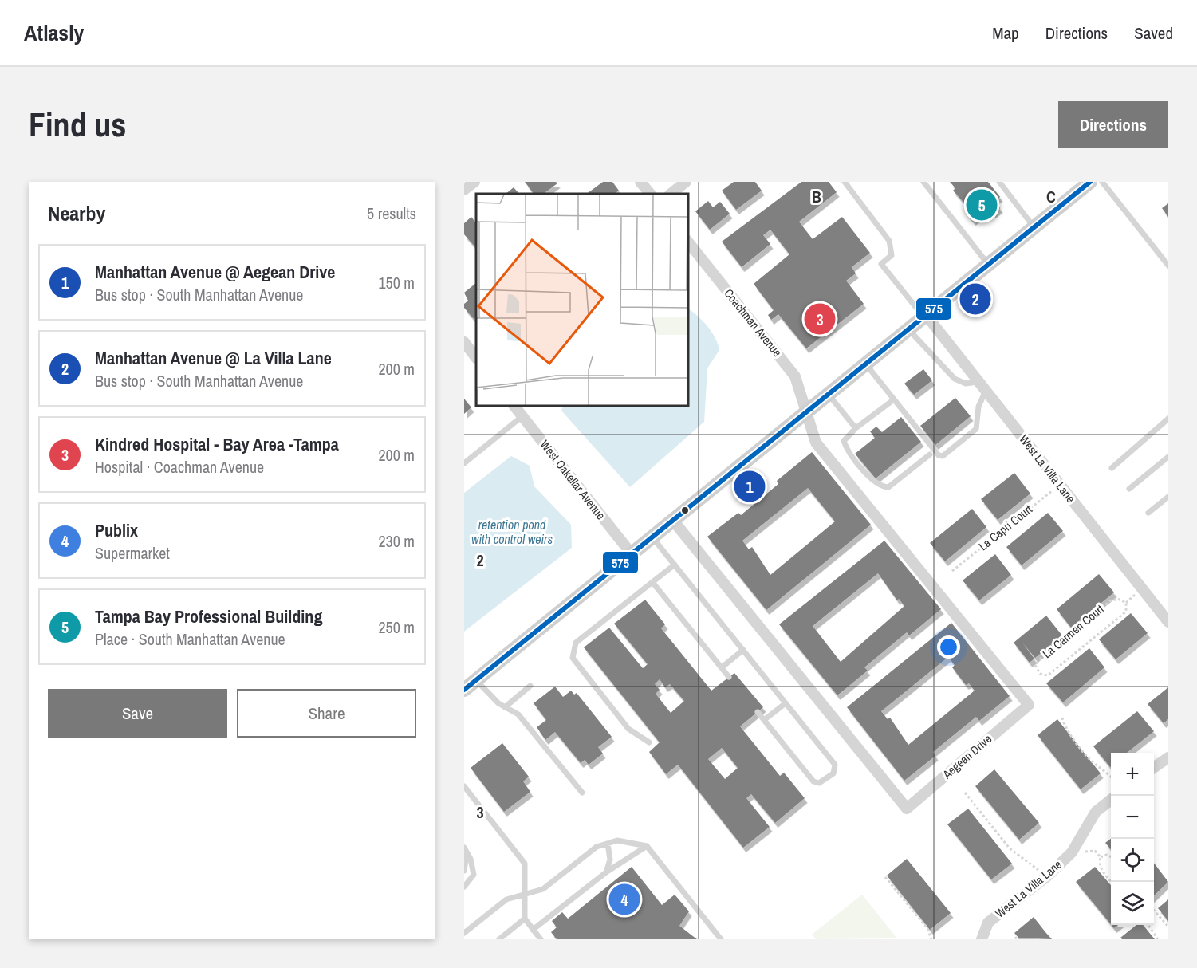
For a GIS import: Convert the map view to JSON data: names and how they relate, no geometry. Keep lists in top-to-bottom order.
{
  "streets": {
    "street": [
      "Coachman Avenue",
      "West La Villa Lane",
      "West Oakellar Avenue",
      "Aegean Drive"
    ],
    "path": ["La Capri Court", "La Carmen Court"]
  },
  "crossings": [
    ["Coachman Avenue", "Aegean Drive"],
    ["West La Villa Lane", "La Capri Court"]
  ],
  "water": ["retention pond with control weirs"],
  "lines": ["transit line 575"],
  "page": {
    "header": "Atlasly",
    "nav": ["Map", "Directions", "Saved"],
    "buttons": [
      "Directions",
      ["Save", "Share"]
    ],
    "title": "Find us",
    "heading": ["Nearby", "5 results"],
    "pins": [
      "5",
      "2",
      "3",
      "1",
      "4"
    ],
    "list": [
      {
        "mark": "1",
        "name": "Manhattan Avenue @ Aegean Drive",
        "note": "Bus stop · South Manhattan Avenue",
        "value": "150 m"
      },
      {
        "mark": "2",
        "name": "Manhattan Avenue @ La Villa Lane",
        "note": "Bus stop · South Manhattan Avenue",
        "value": "200 m"
      },
      {
        "mark": "3",
        "name": "Kindred Hospital - Bay Area -Tampa",
        "note": "Hospital · Coachman Avenue",
        "value": "200 m"
      },
      {
        "mark": "4",
        "name": "Publix",
        "note": "Supermarket",
        "value": "230 m"
      },
      {
        "mark": "5",
        "name": "Tampa Bay Professional Building",
        "note": "Place · South Manhattan Avenue",
        "value": "250 m"
      }
    ],
    "map_buttons": ["+", "−"]
  },
  "grid": {
    "columns": ["B", "C"],
    "rows": ["2", "3"]
  }
}
